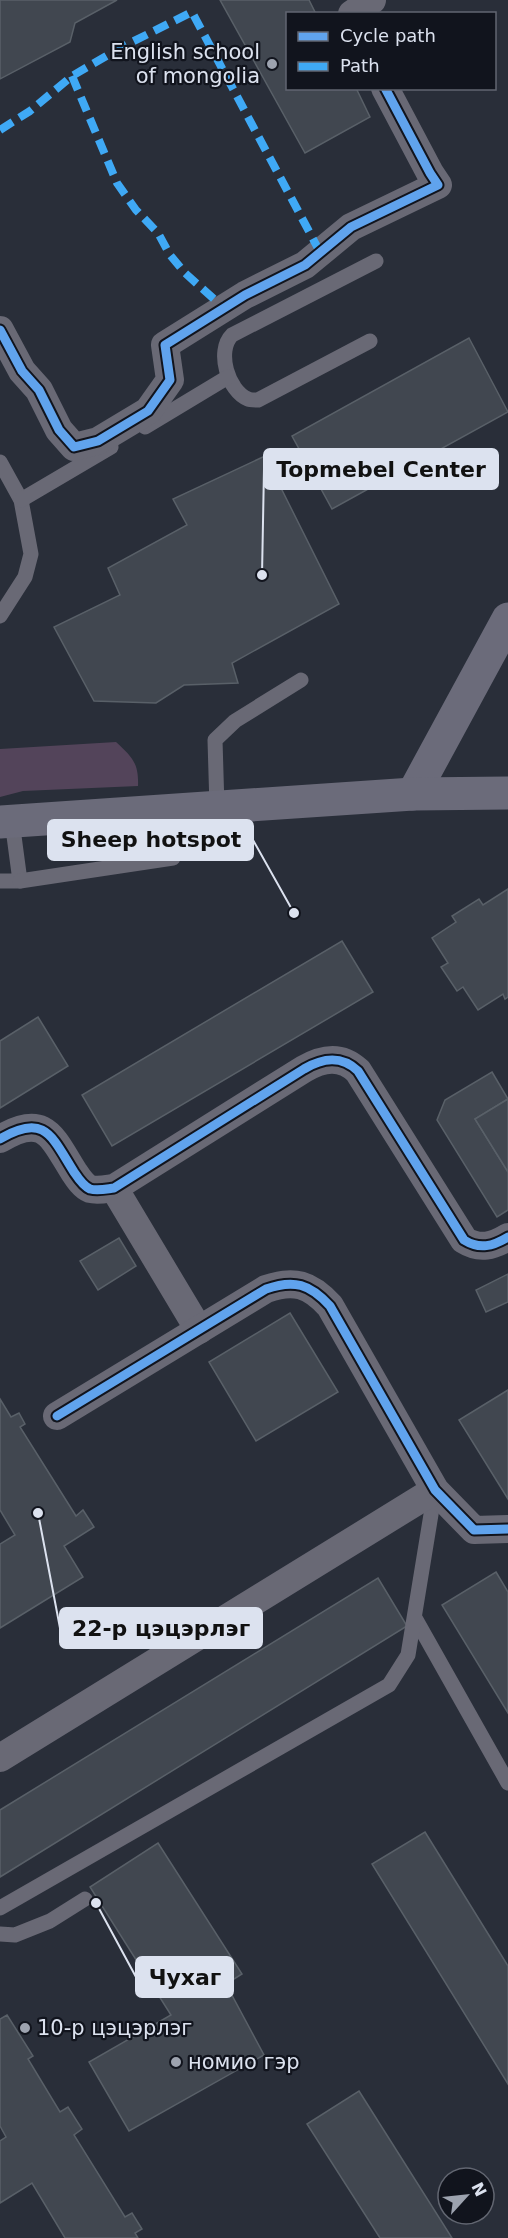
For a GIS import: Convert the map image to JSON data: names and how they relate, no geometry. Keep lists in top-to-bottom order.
{
  "places": [
    "English school of mongolia",
    "Topmebel Center",
    "Sheep hotspot",
    "22-р цэцэрлэг",
    "Чухаг",
    "10-р цэцэрлэг",
    "номио гэр"
  ],
  "legend": ["Cycle path", "Path"],
  "north": "top right"
}
